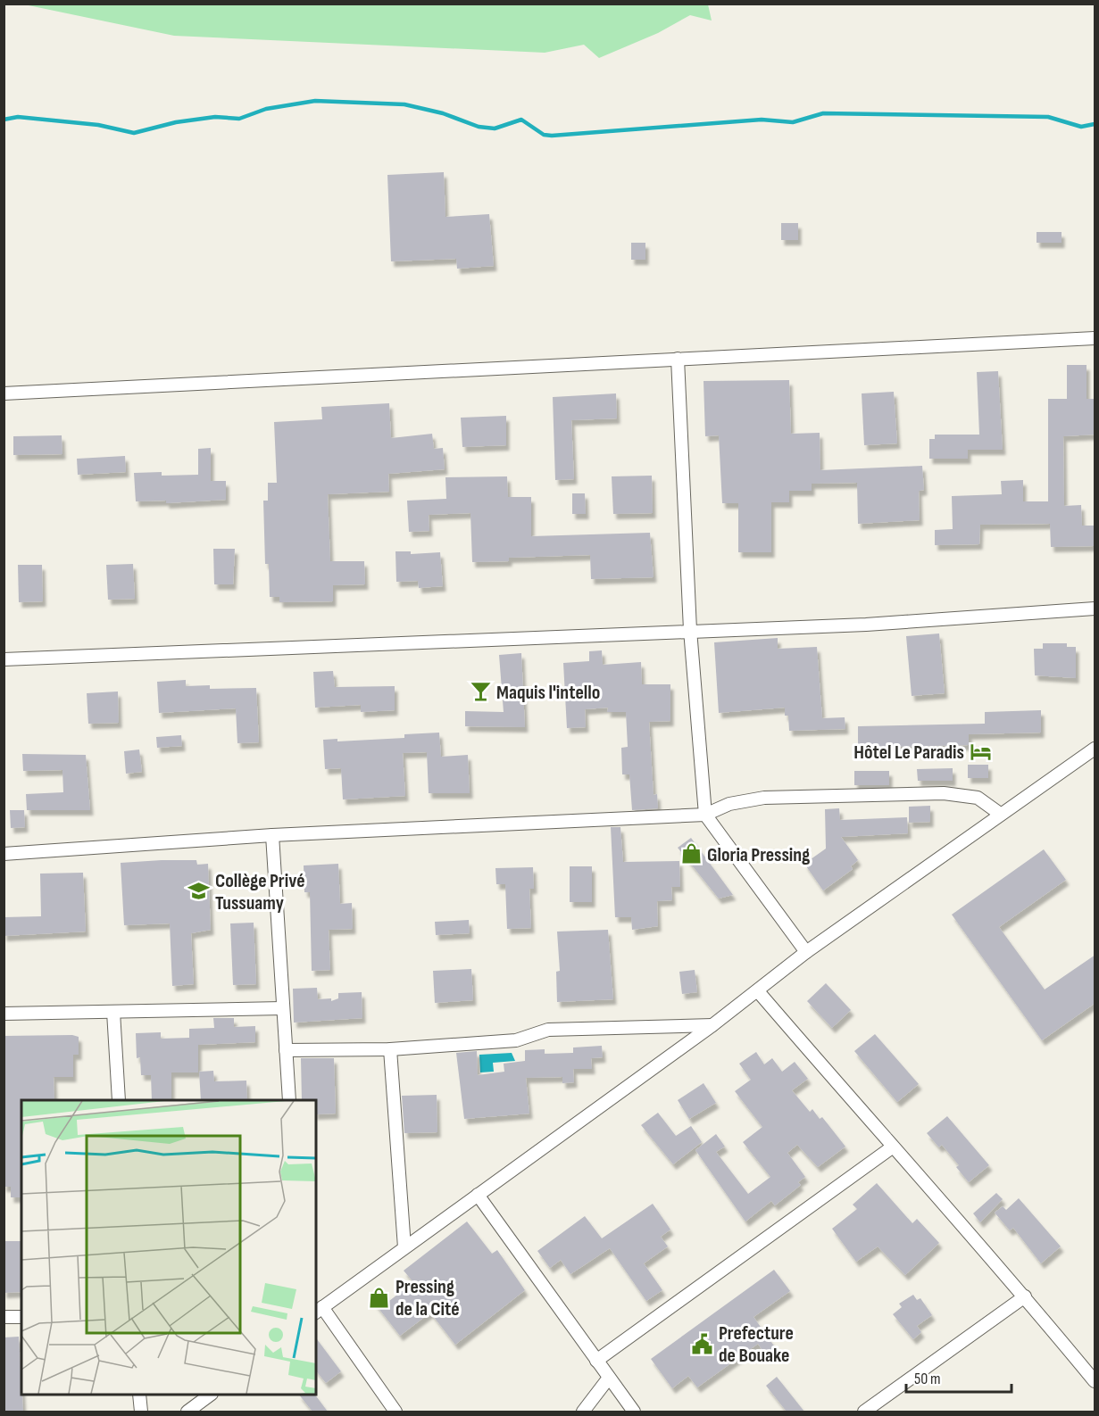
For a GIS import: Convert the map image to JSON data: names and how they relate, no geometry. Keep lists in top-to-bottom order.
{
  "places": {
    "bar": ["Maquis l'intello"],
    "hotel": ["Hôtel Le Paradis"],
    "shop": ["Gloria Pressing", "Pressing de la Cité"],
    "school or university": ["Collège Privé Tussuamy"],
    "public building": ["Prefecture de Bouake"]
  },
  "scale_bar": "50 m"
}
